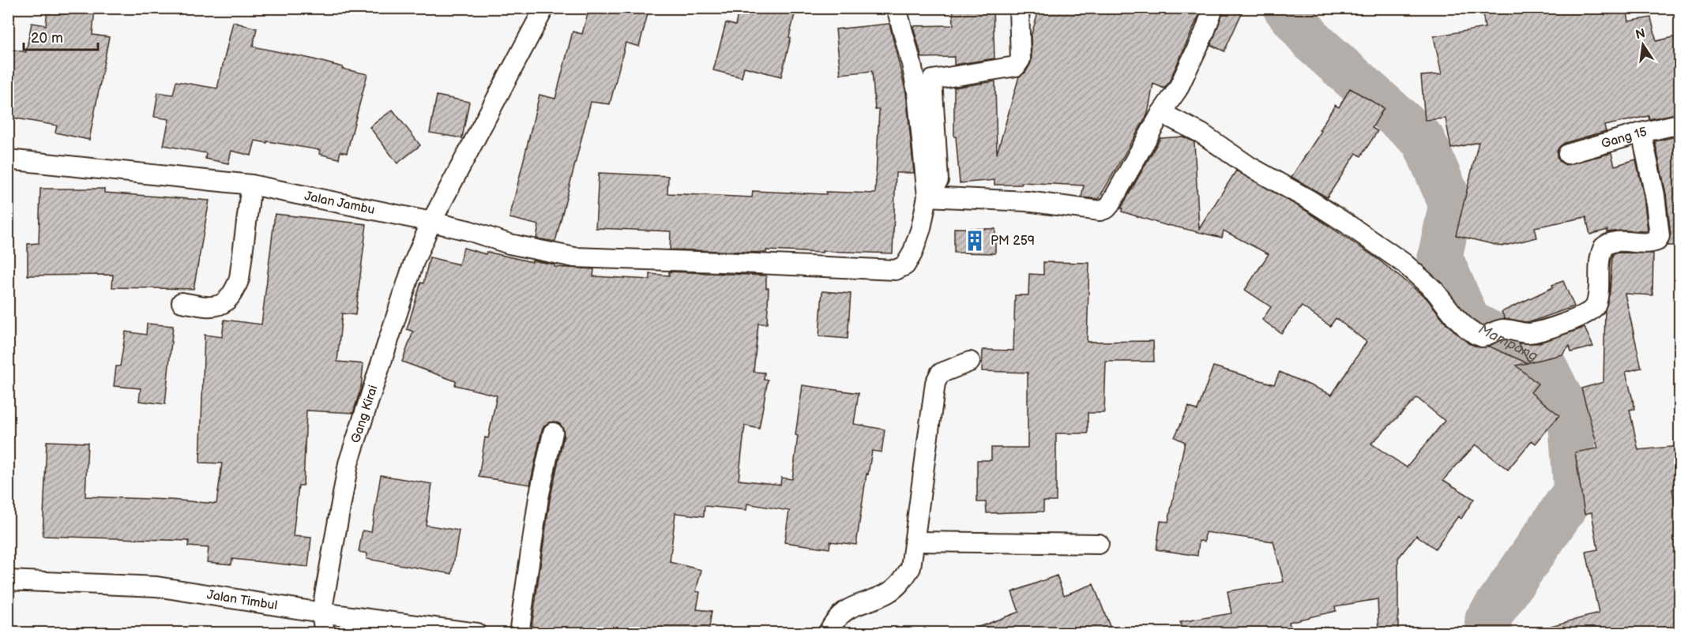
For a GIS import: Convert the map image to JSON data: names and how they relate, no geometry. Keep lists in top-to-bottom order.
{
  "streets": {
    "street": [
      "Gang 15",
      "Jalan Jambu",
      "Gang Kirai",
      "Jalan Timbul"
    ]
  },
  "crossings": [
    ["Jalan Jambu", "Gang Kirai"],
    ["Gang Kirai", "Jalan Timbul"]
  ],
  "water": ["Mampang"],
  "places": {
    "building": ["PM 259"]
  },
  "scale_bar": "20 m",
  "north": "top"
}
